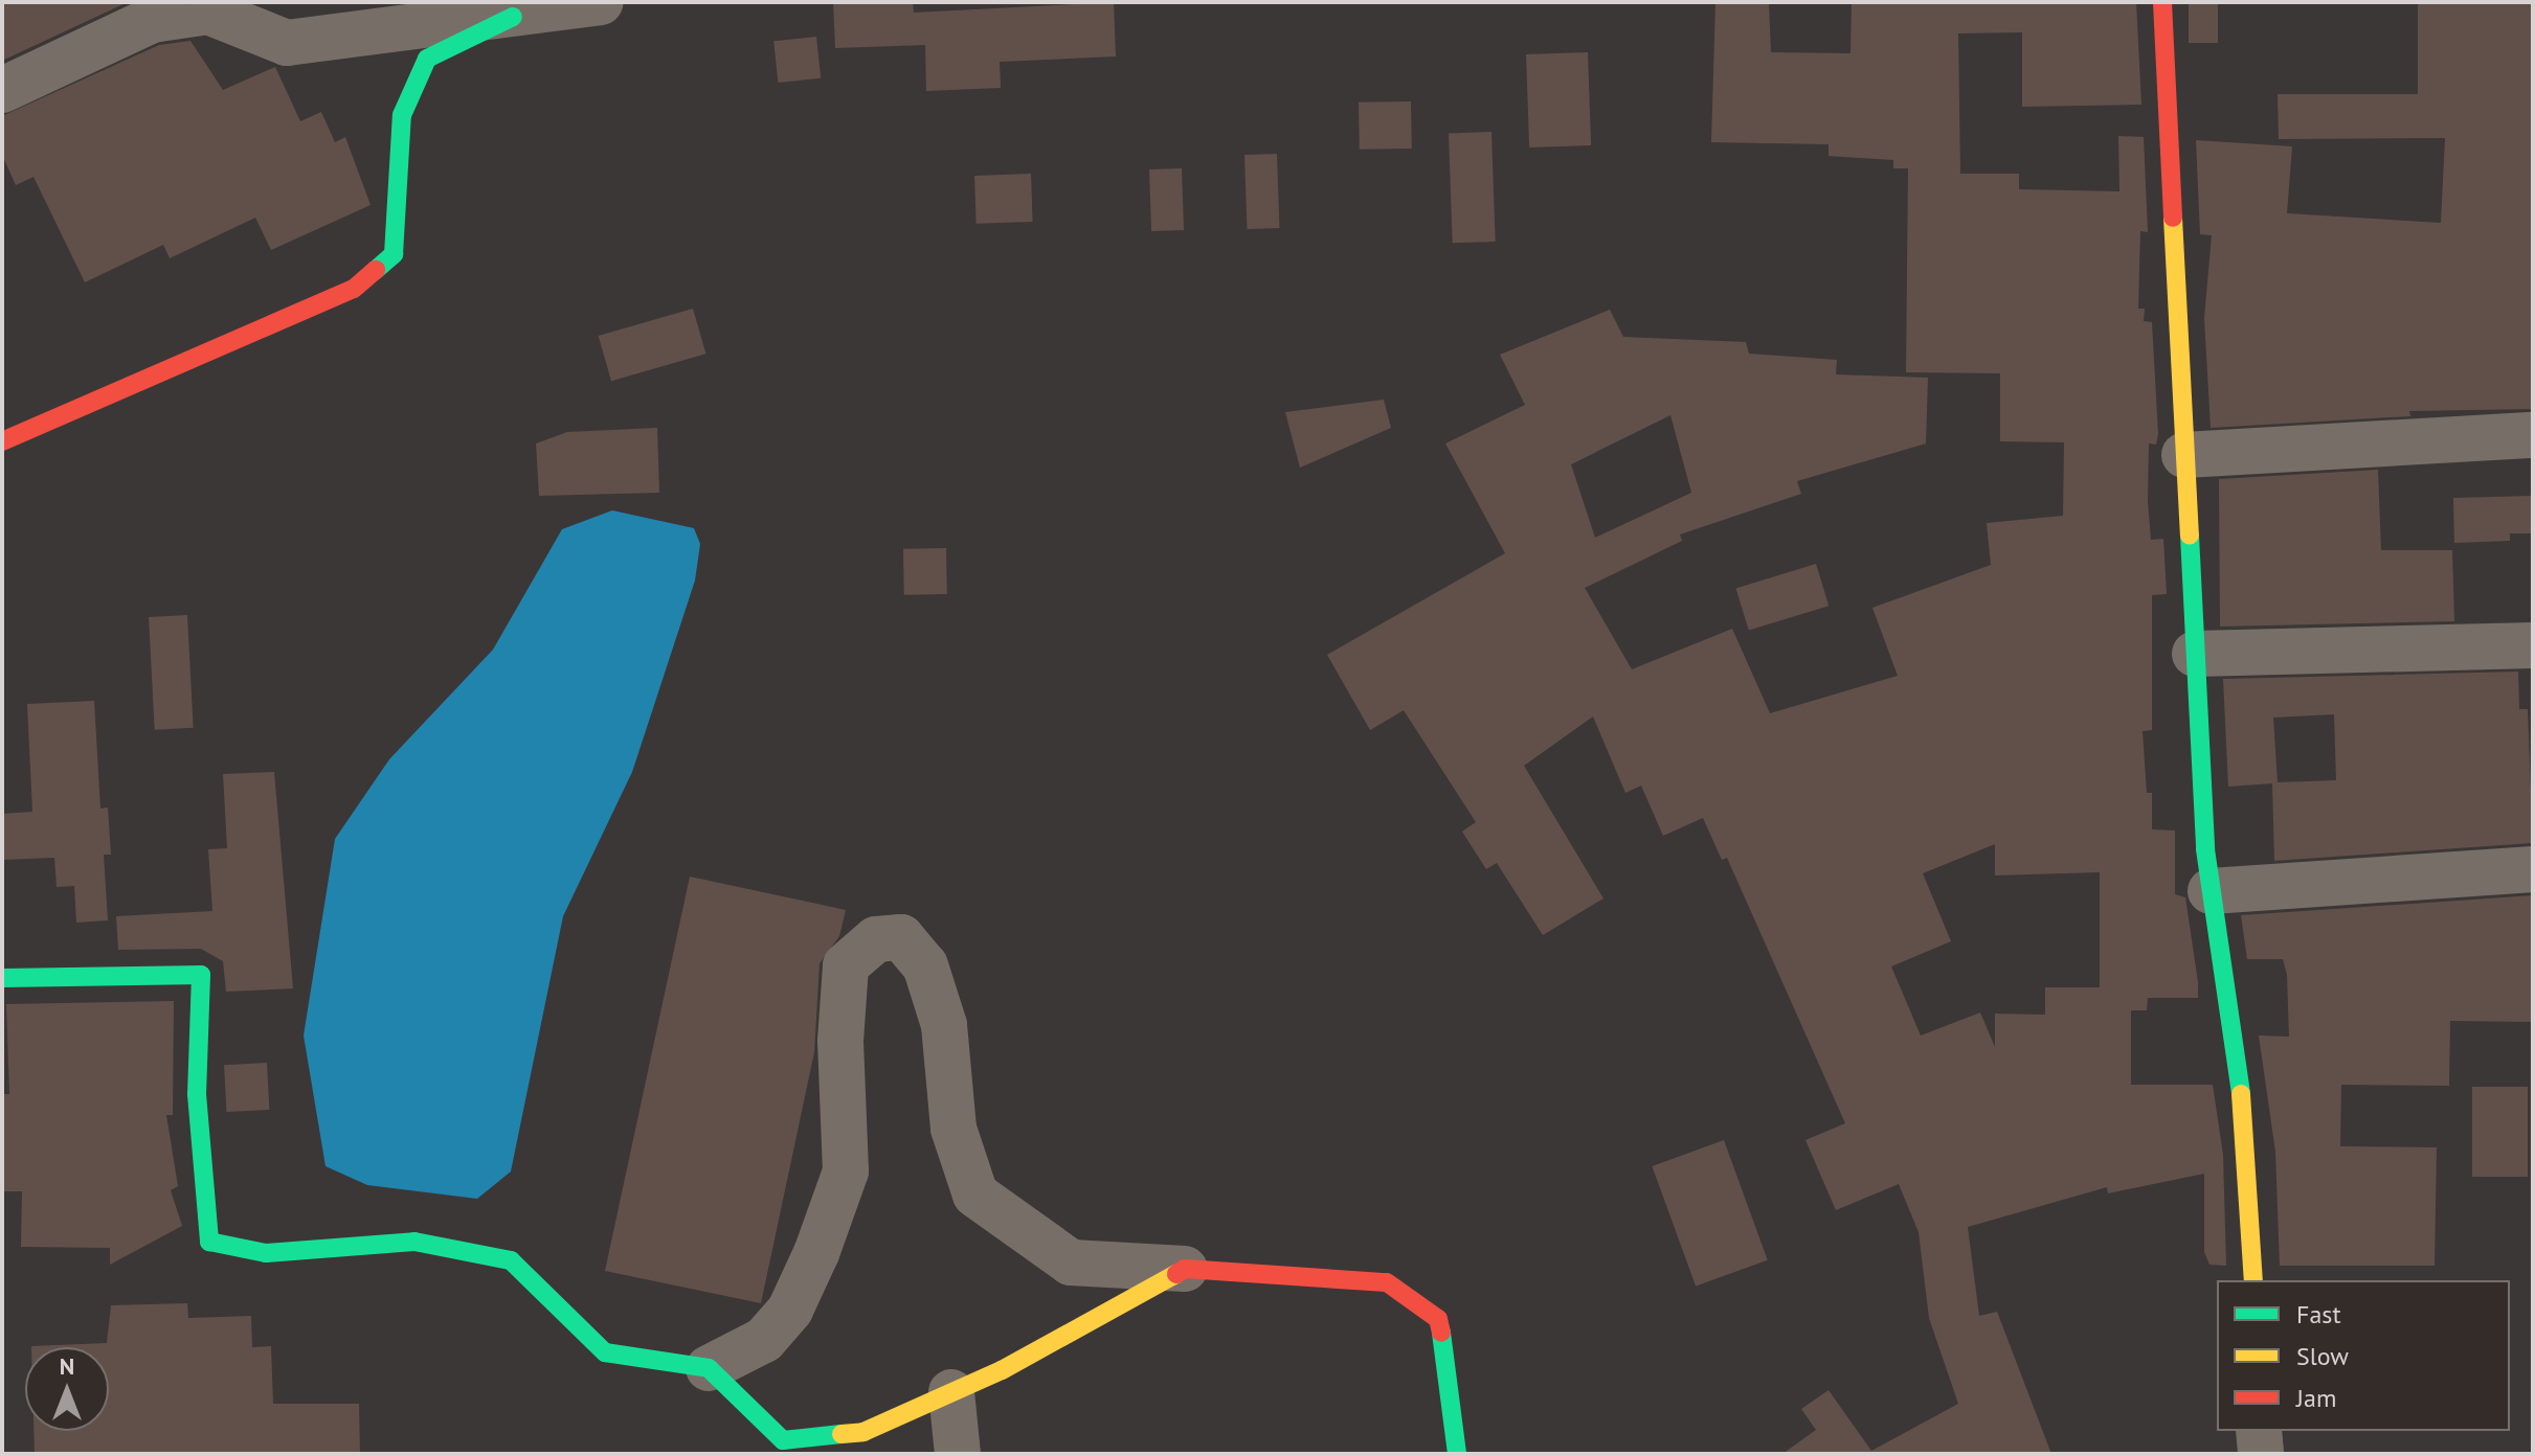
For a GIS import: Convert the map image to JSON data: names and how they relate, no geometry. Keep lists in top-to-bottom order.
{
  "legend": ["Fast", "Slow", "Jam"],
  "north": "top"
}
